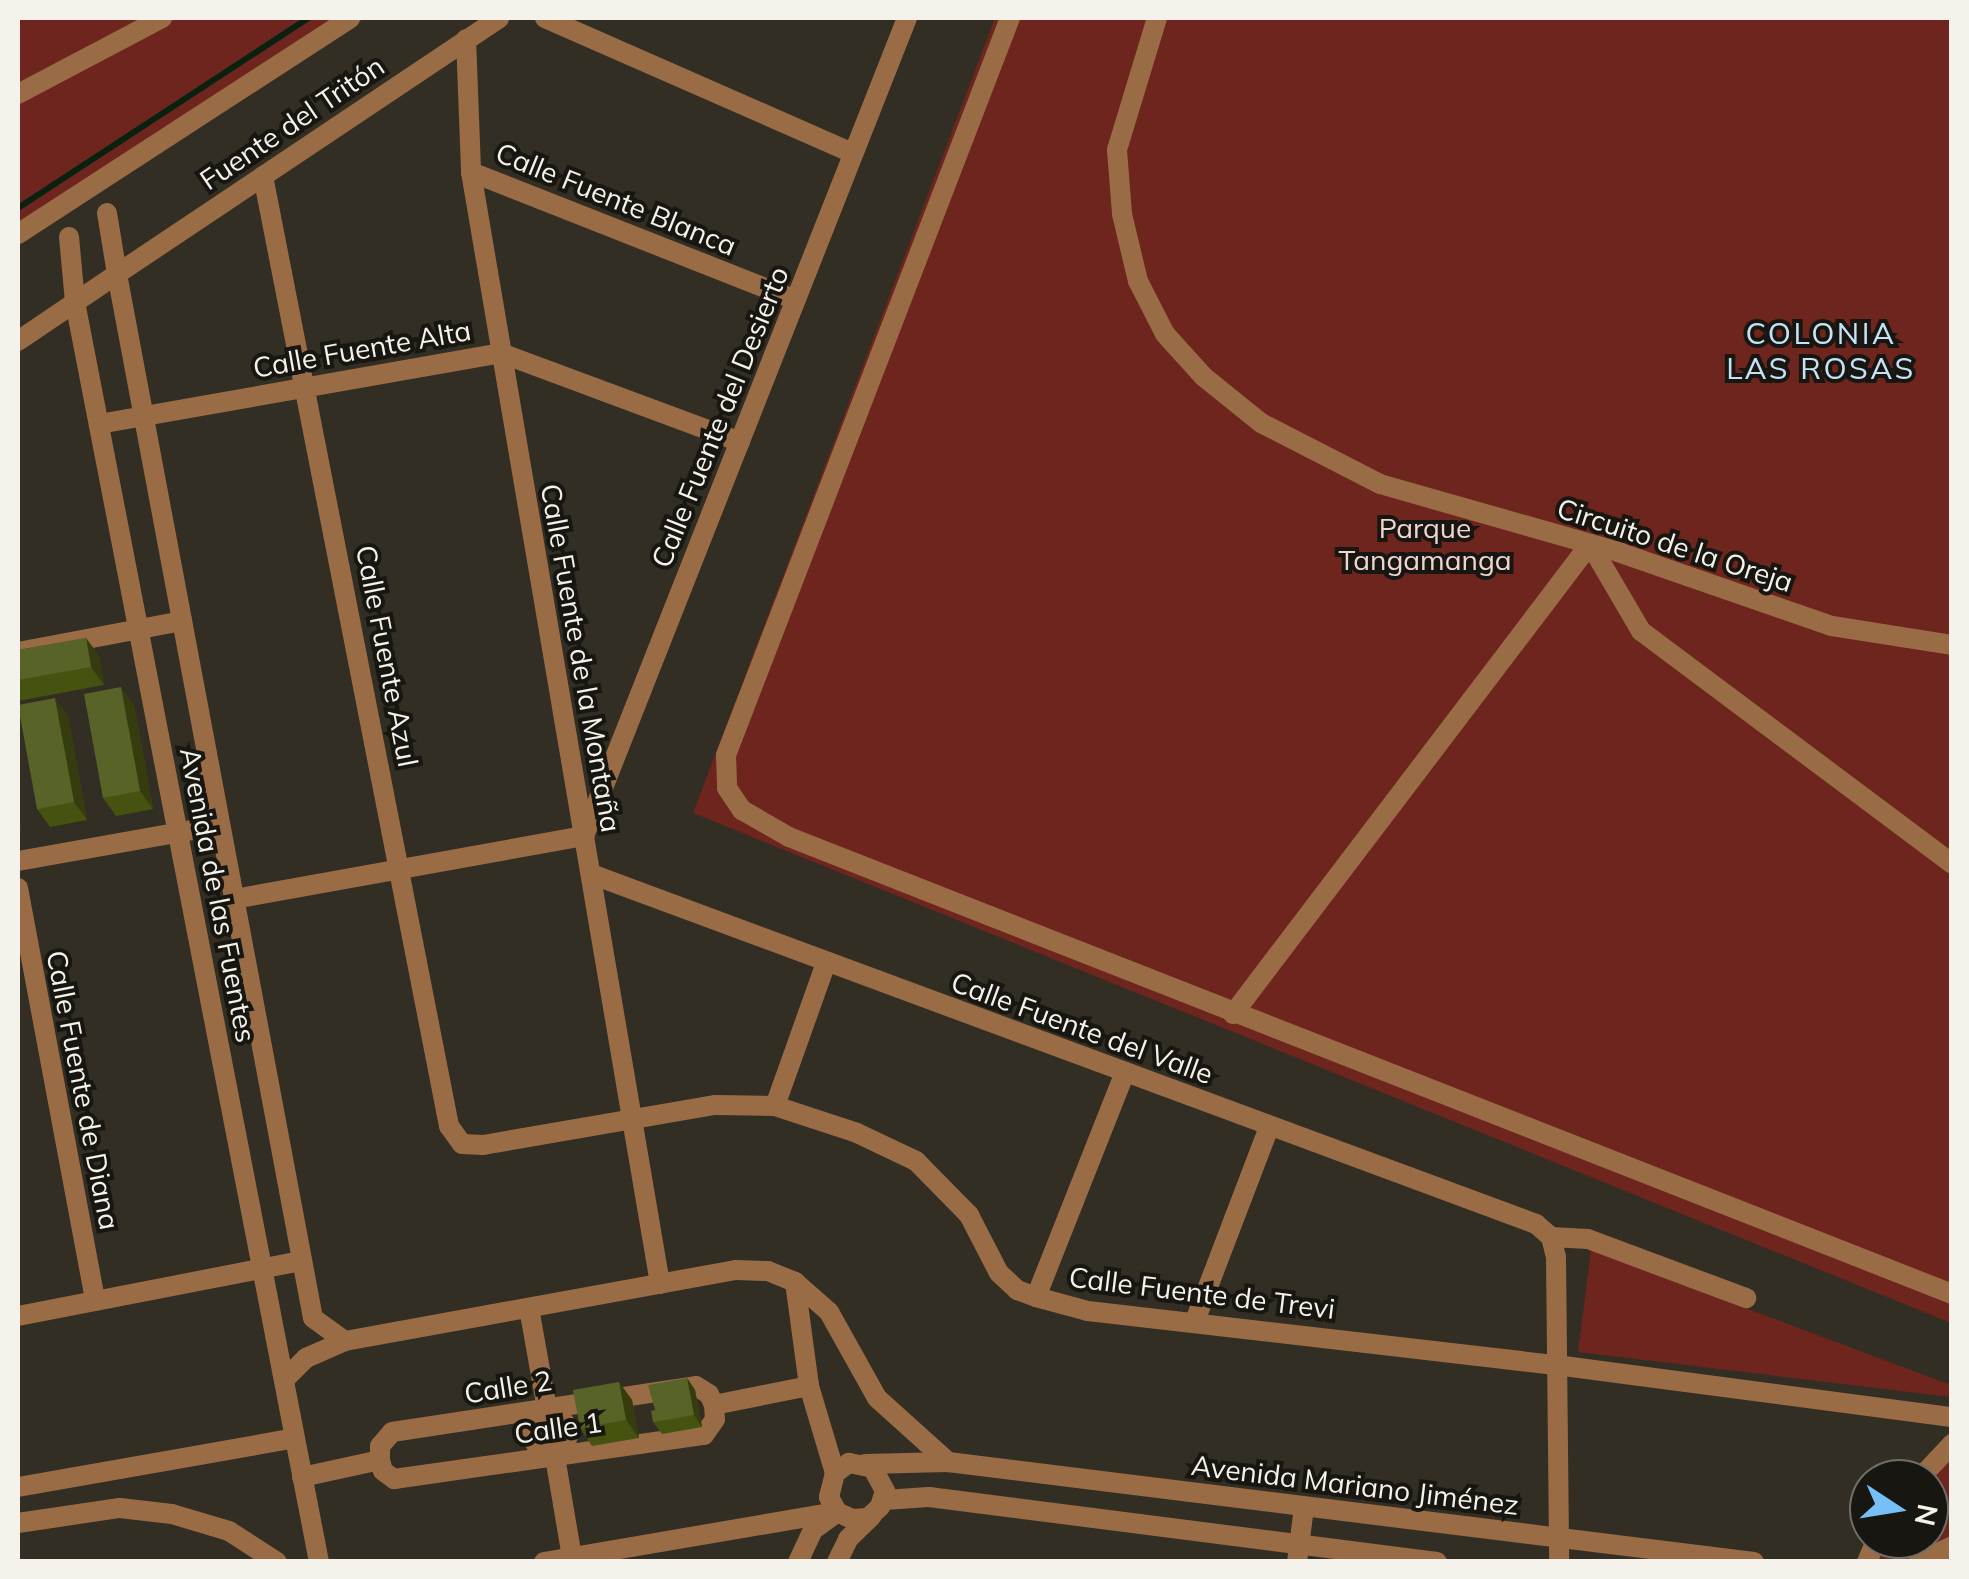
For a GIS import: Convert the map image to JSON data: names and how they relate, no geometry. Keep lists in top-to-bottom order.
{
  "streets": {
    "street": [
      "Fuente del Tritón",
      "Calle Fuente Blanca",
      "Calle Fuente Alta",
      "Calle Fuente del Desierto",
      "Circuito de la Oreja",
      "Calle Fuente Azul",
      "Calle Fuente de la Montaña",
      "Avenida de las Fuentes",
      "Calle Fuente del Valle",
      "Calle Fuente de Diana",
      "Calle Fuente de Trevi",
      "Calle 2",
      "Calle 1",
      "Avenida Mariano Jiménez"
    ]
  },
  "crossings": [
    ["Fuente del Tritón", "Calle Fuente Azul"],
    ["Fuente del Tritón", "Calle Fuente de la Montaña"],
    ["Fuente del Tritón", "Avenida de las Fuentes"],
    ["Calle Fuente Blanca", "Calle Fuente del Desierto"],
    ["Calle Fuente Blanca", "Calle Fuente de la Montaña"],
    ["Calle Fuente Alta", "Calle Fuente del Desierto"],
    ["Calle Fuente Alta", "Calle Fuente Azul"],
    ["Calle Fuente Alta", "Calle Fuente de la Montaña"],
    ["Calle Fuente Alta", "Avenida de las Fuentes"],
    ["Calle Fuente del Desierto", "Calle Fuente de la Montaña"],
    ["Calle Fuente Azul", "Calle Fuente de Trevi"],
    ["Calle Fuente de la Montaña", "Calle Fuente del Valle"],
    ["Calle Fuente de la Montaña", "Calle Fuente de Trevi"],
    ["Calle 2", "Calle 1"]
  ],
  "districts": ["COLONIA LAS ROSAS"],
  "parks": ["Parque Tangamanga"],
  "north": "right"
}
